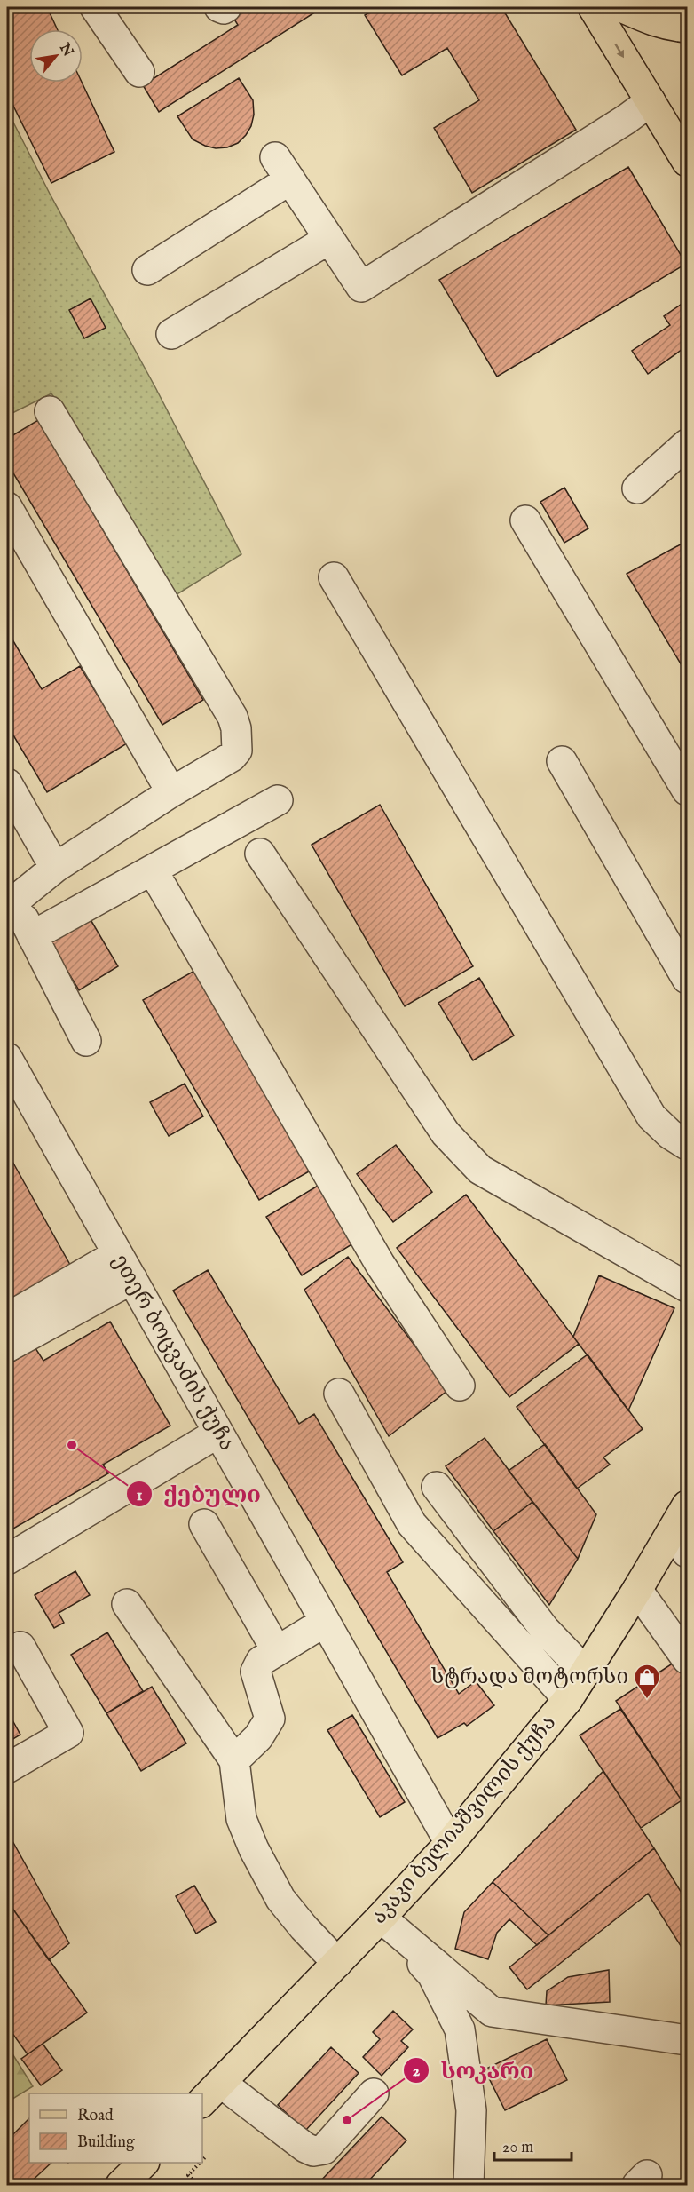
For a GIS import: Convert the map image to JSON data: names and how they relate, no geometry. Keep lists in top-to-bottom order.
{
  "streets": {
    "main road": ["აკაკი ბელიაშვილის ქუჩა"],
    "street": ["ეთერ ბოცვაძის ქუჩა"]
  },
  "crossings": [
    ["ეთერ ბოცვაძის ქუჩა", "აკაკი ბელიაშვილის ქუჩა"]
  ],
  "places": {
    "other": ["ქებული", "სოკარი"],
    "shop": ["სტრადა მოტორსი"]
  },
  "legend": ["Road", "Building"],
  "scale_bar": "20 m",
  "north": "top right"
}
